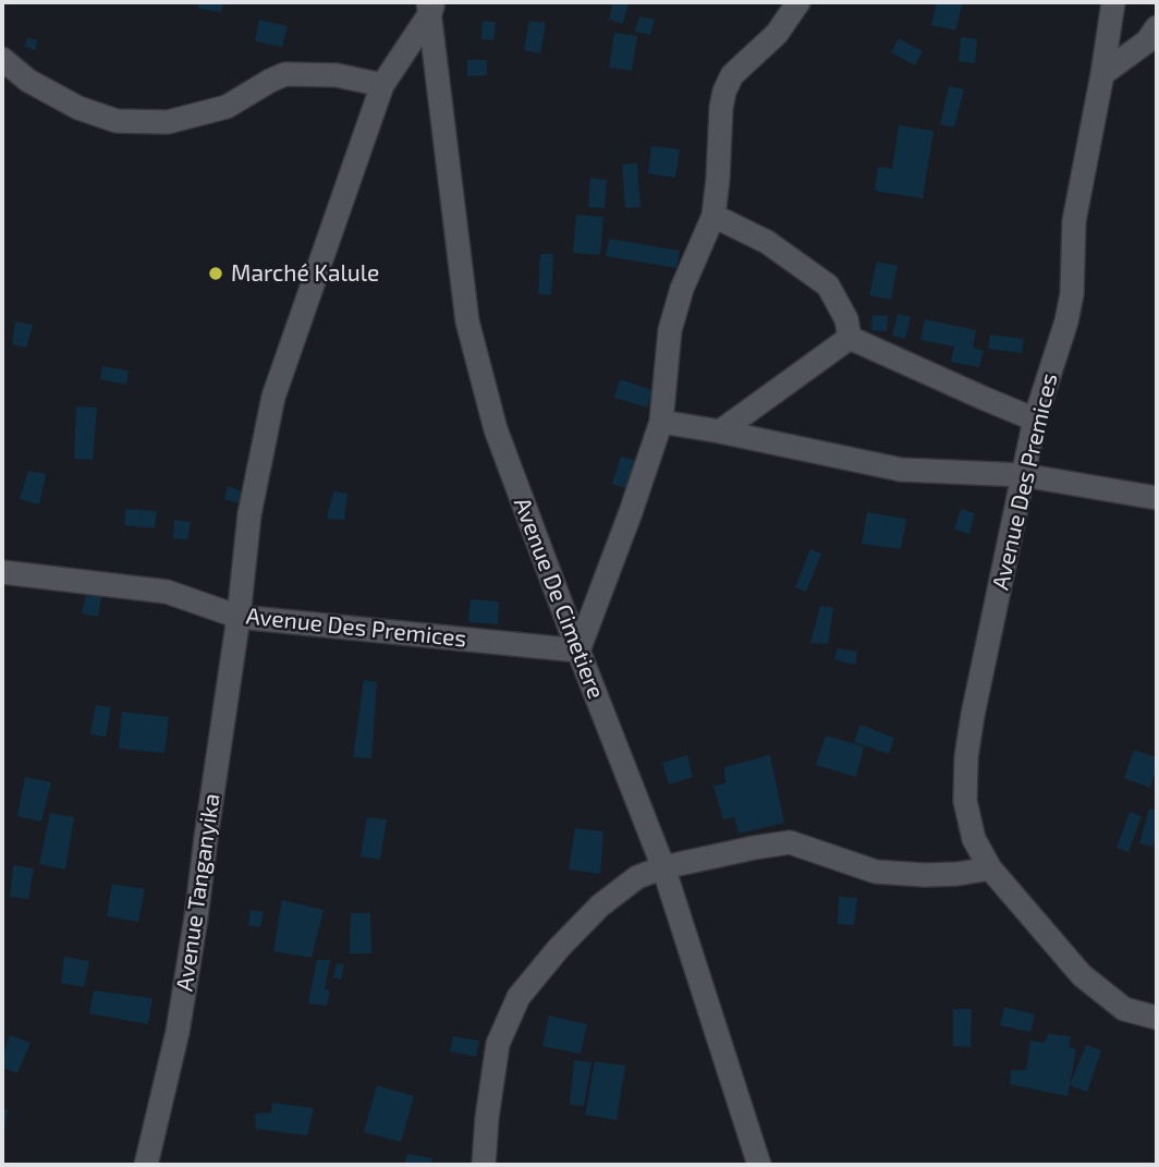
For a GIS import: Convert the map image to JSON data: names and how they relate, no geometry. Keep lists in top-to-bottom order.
{
  "streets": {
    "street": ["Avenue Des Premices", "Avenue De Cimetiere", "Avenue Tanganyika"]
  },
  "crossings": [
    ["Avenue Des Premices", "Avenue De Cimetiere"],
    ["Avenue Des Premices", "Avenue Tanganyika"],
    ["Avenue De Cimetiere", "Avenue Tanganyika"]
  ],
  "places": ["Marché Kalule"]
}
